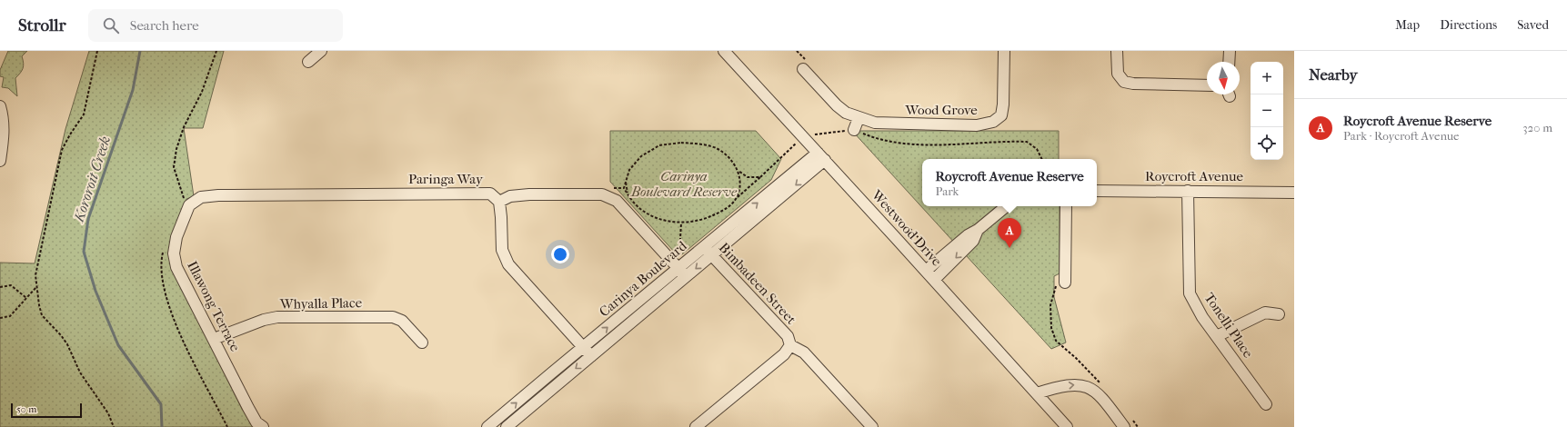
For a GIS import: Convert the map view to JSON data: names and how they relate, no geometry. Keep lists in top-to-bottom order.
{
  "streets": {
    "street": [
      "Wood Grove",
      "Roycroft Avenue",
      "Paringa Way",
      "Westwood Drive",
      "Carinya Boulevard",
      "Bimbadeen Street",
      "Whyalla Place",
      "Illawong Terrace",
      "Tonelli Place"
    ]
  },
  "crossings": [
    ["Roycroft Avenue", "Tonelli Place"],
    ["Paringa Way", "Illawong Terrace"],
    ["Westwood Drive", "Carinya Boulevard"],
    ["Carinya Boulevard", "Bimbadeen Street"],
    ["Whyalla Place", "Illawong Terrace"]
  ],
  "water": ["Kororoit Creek"],
  "parks": ["Carinya Boulevard Reserve"],
  "scale_bar": "50 m",
  "north": "bottom",
  "page": {
    "header": "Strollr",
    "search": "Search here",
    "nav": ["Map", "Directions", "Saved"],
    "heading": "Nearby",
    "map_buttons": ["+", "−"],
    "list": [
      {
        "mark": "A",
        "name": "Roycroft Avenue Reserve",
        "note": "Park · Roycroft Avenue",
        "value": "320 m"
      }
    ],
    "popup": ["Roycroft Avenue Reserve", "Park"],
    "pins": "A",
    "scale": "50 m"
  }
}
